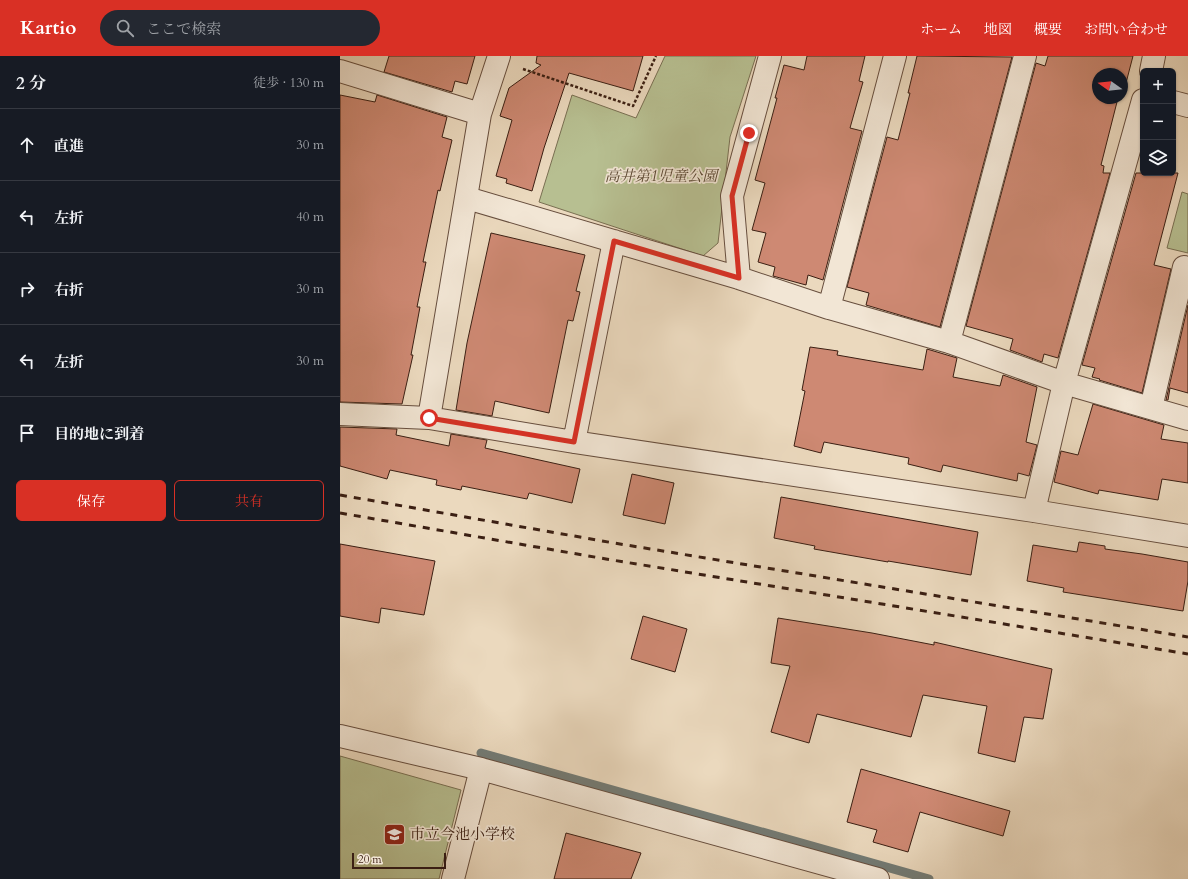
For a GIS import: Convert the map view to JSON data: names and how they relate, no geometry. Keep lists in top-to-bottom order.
{
  "parks": ["高井第1児童公園"],
  "places": {
    "school or university": ["市立今池小学校"]
  },
  "scale_bar": "20 m",
  "north": "left",
  "page": {
    "header": "Kartio",
    "search": "ここで検索",
    "nav": [
      "ホーム",
      "地図",
      "概要",
      "お問い合わせ"
    ],
    "heading": ["2 分", "徒歩 · 130 m"],
    "map_buttons": ["+", "−"],
    "list": [
      ["直進", "30 m"],
      ["左折", "40 m"],
      ["右折", "30 m"],
      ["左折", "30 m"],
      "目的地に到着"
    ],
    "buttons": ["保存", "共有"],
    "scale": "20 m"
  }
}
